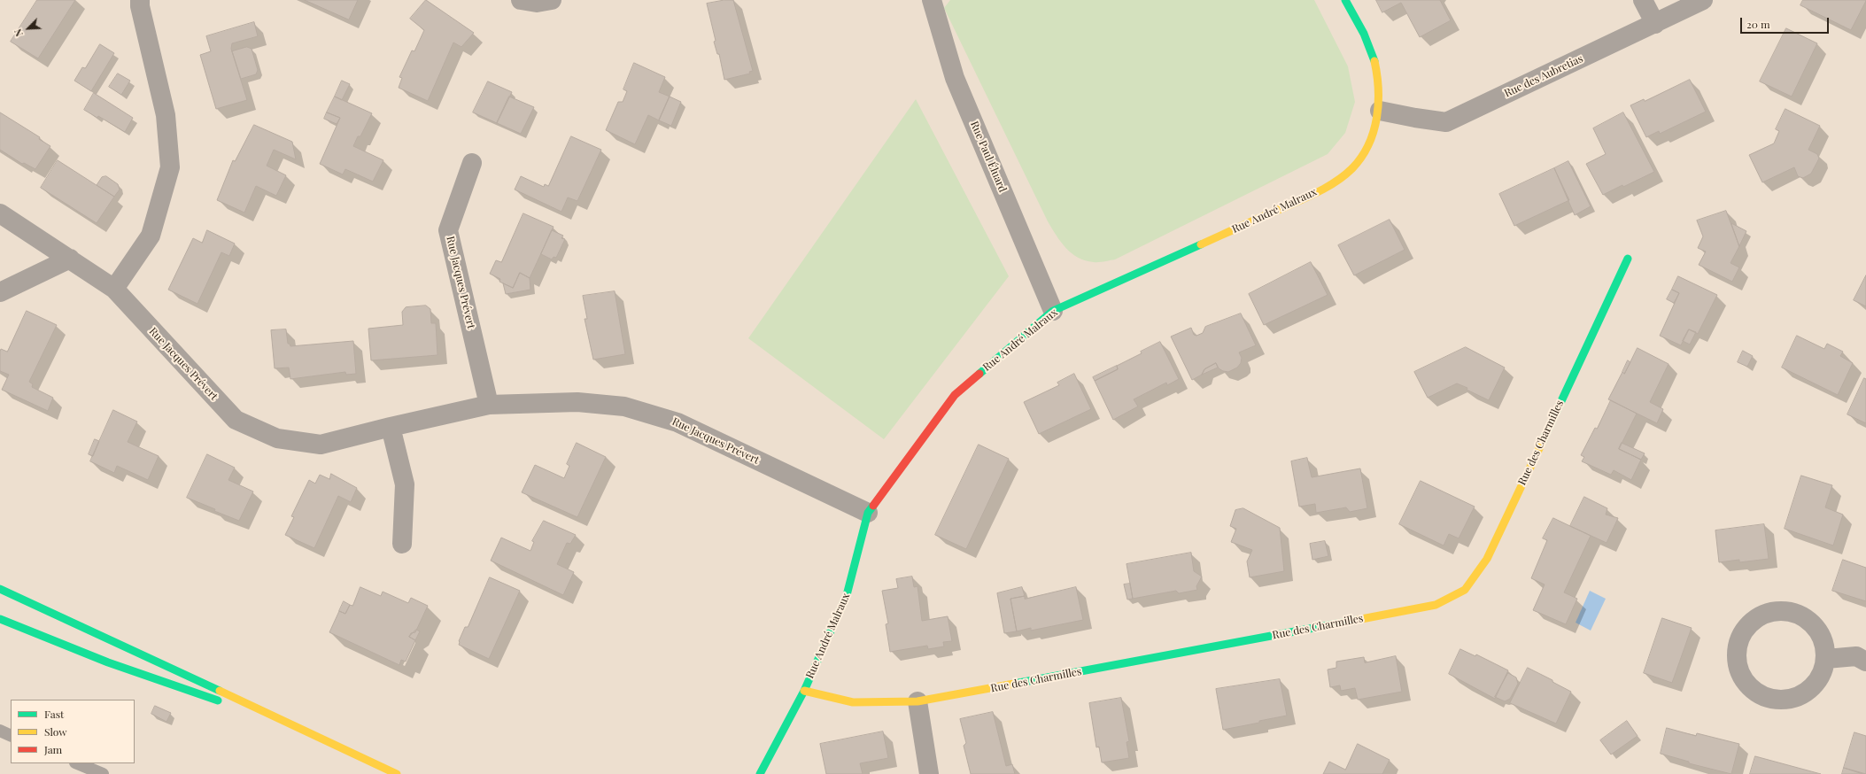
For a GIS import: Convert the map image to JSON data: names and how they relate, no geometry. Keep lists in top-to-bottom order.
{
  "streets": {
    "street": [
      "Rue des Aubretias",
      "Rue Paul Éluard",
      "Rue André Malraux",
      "Rue Jacques Prévert",
      "Rue des Charmilles"
    ]
  },
  "crossings": [
    ["Rue des Aubretias", "Rue André Malraux"],
    ["Rue Paul Éluard", "Rue André Malraux"],
    ["Rue André Malraux", "Rue Jacques Prévert"],
    ["Rue André Malraux", "Rue des Charmilles"]
  ],
  "legend": ["Fast", "Slow", "Jam"],
  "scale_bar": "20 m",
  "north": "bottom left"
}
